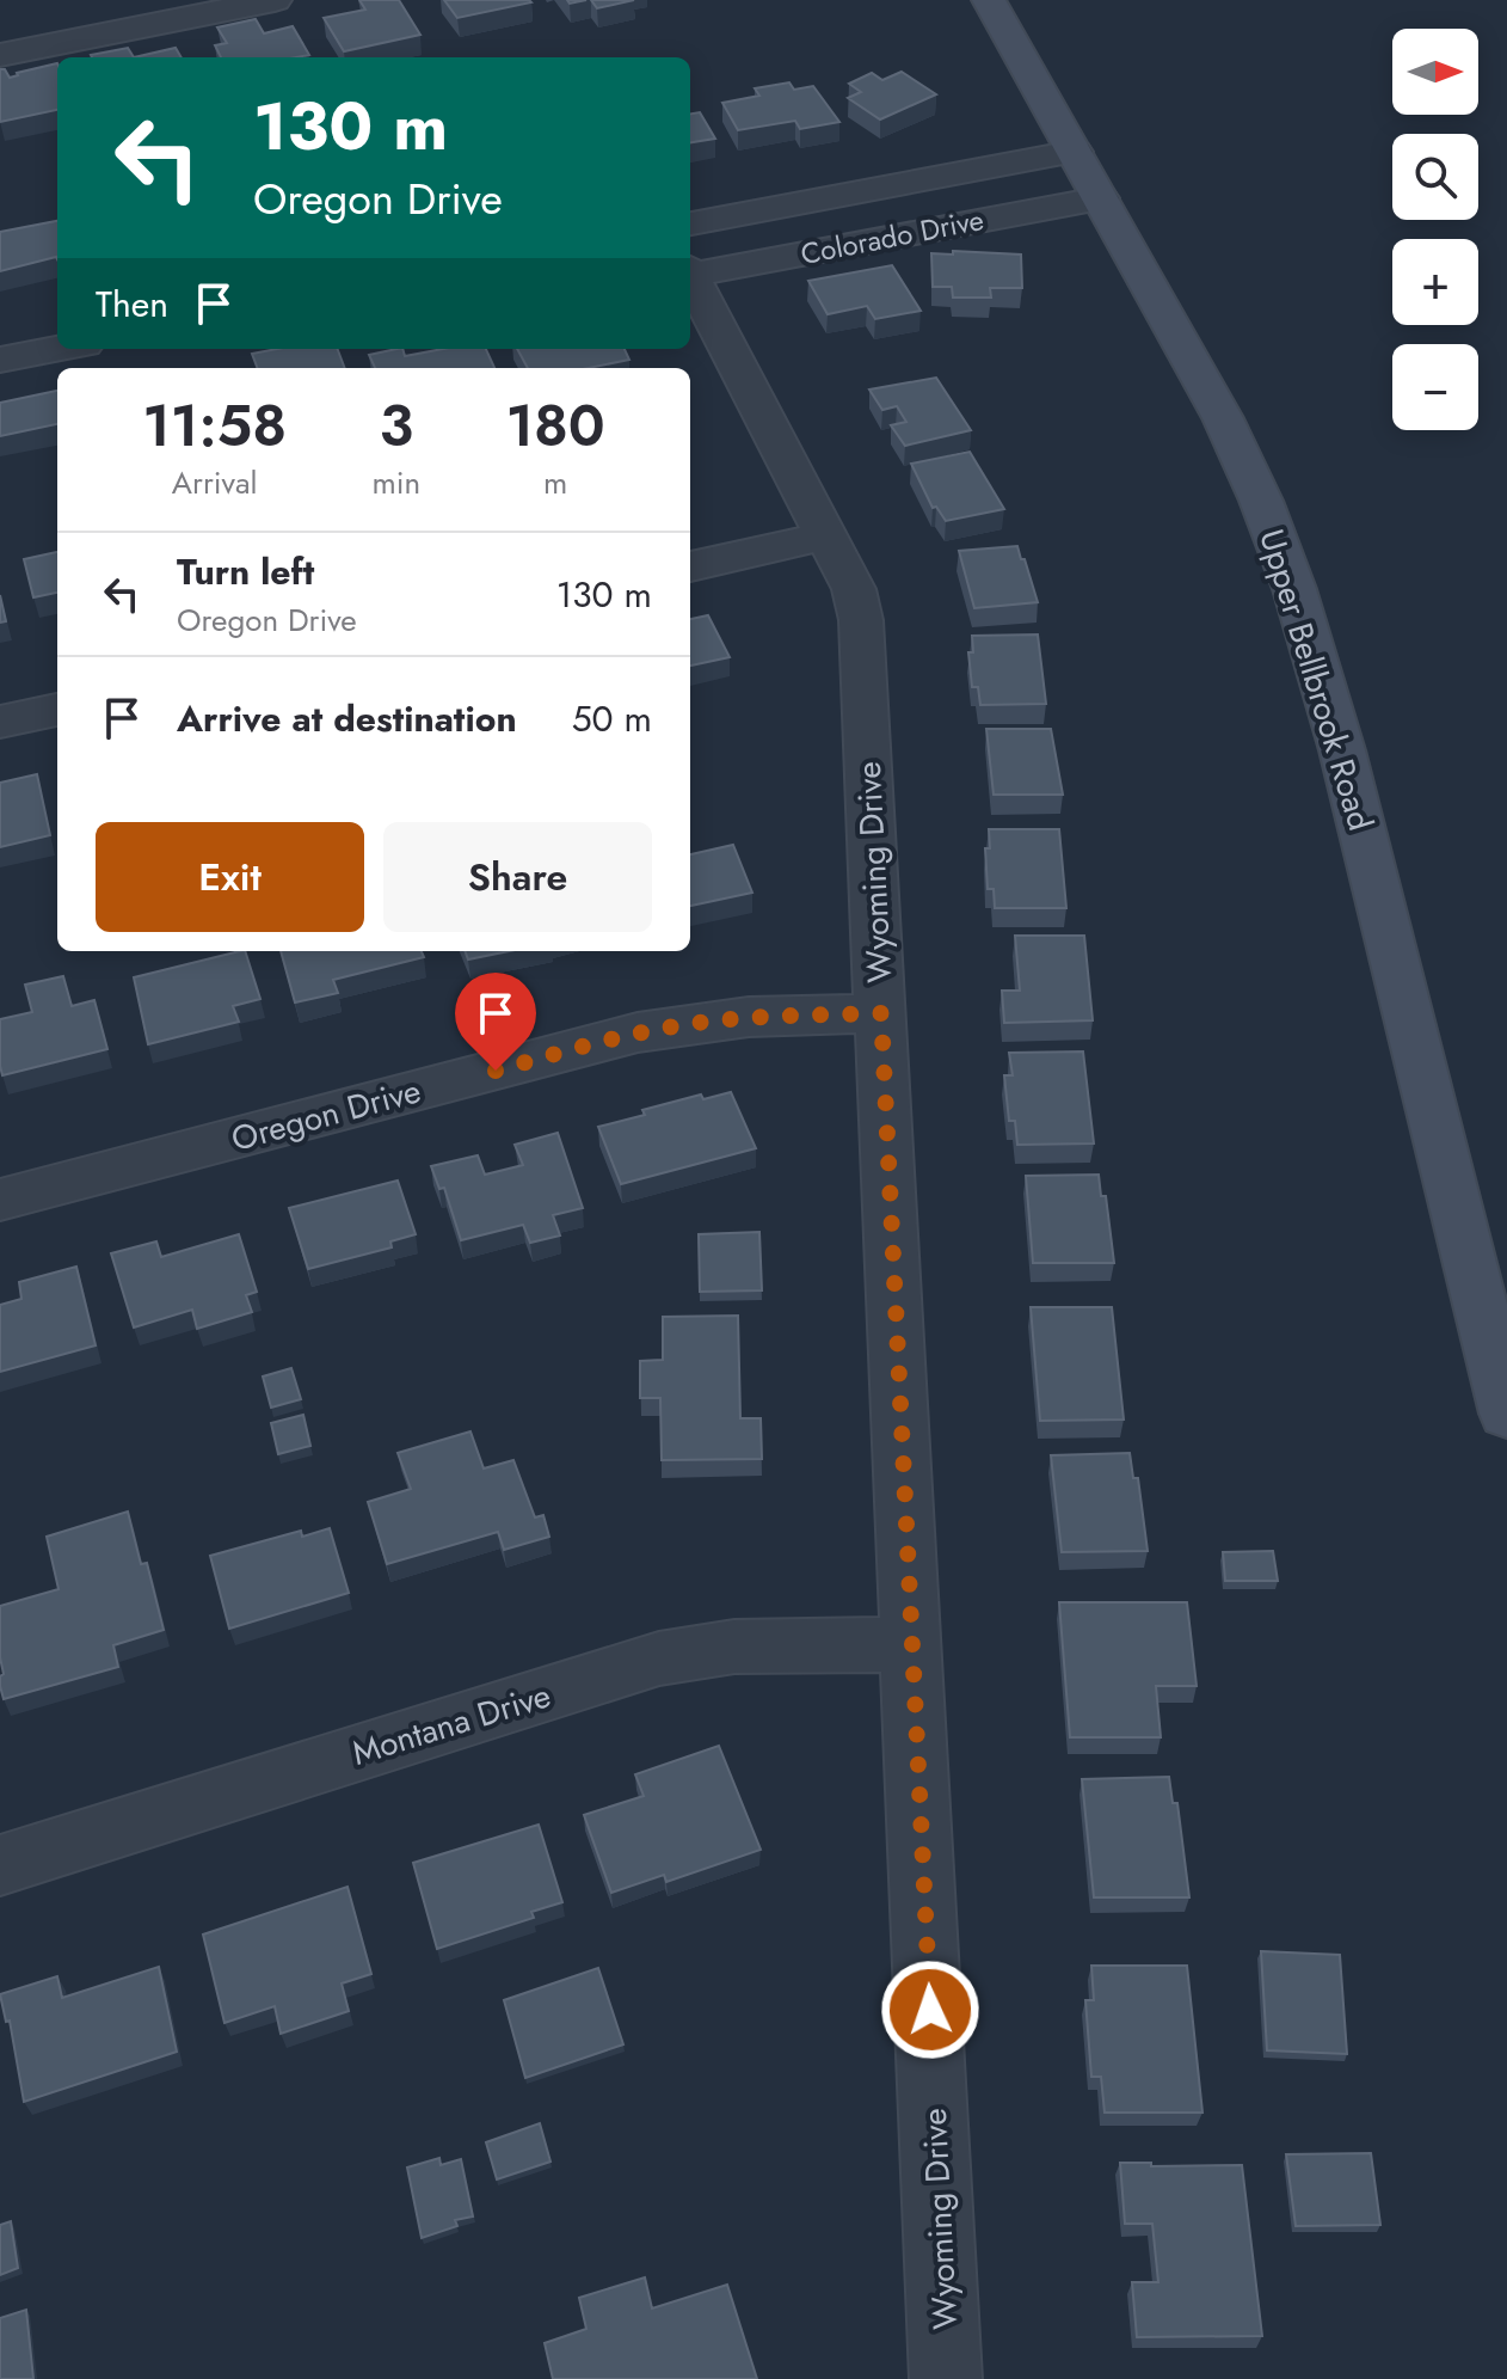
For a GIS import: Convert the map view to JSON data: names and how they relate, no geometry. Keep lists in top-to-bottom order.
{
  "streets": {
    "main road": ["Upper Bellbrook Road"],
    "street": [
      "Colorado Drive",
      "Wyoming Drive",
      "Oregon Drive",
      "Montana Drive"
    ]
  },
  "crossings": [
    ["Colorado Drive", "Upper Bellbrook Road"],
    ["Wyoming Drive", "Oregon Drive"],
    ["Wyoming Drive", "Montana Drive"]
  ],
  "north": "right",
  "page": {
    "map_buttons": ["+", "−"],
    "turn": ["130 m", "Oregon Drive"],
    "then": "Then",
    "eta": [
      "11:58",
      "Arrival",
      "3",
      "min",
      "180",
      "m"
    ],
    "list": [
      {
        "name": "Turn left",
        "note": "Oregon Drive",
        "value": "130 m"
      },
      {
        "name": "Arrive at destination",
        "value": "50 m"
      }
    ],
    "buttons": ["Exit", "Share"]
  }
}
